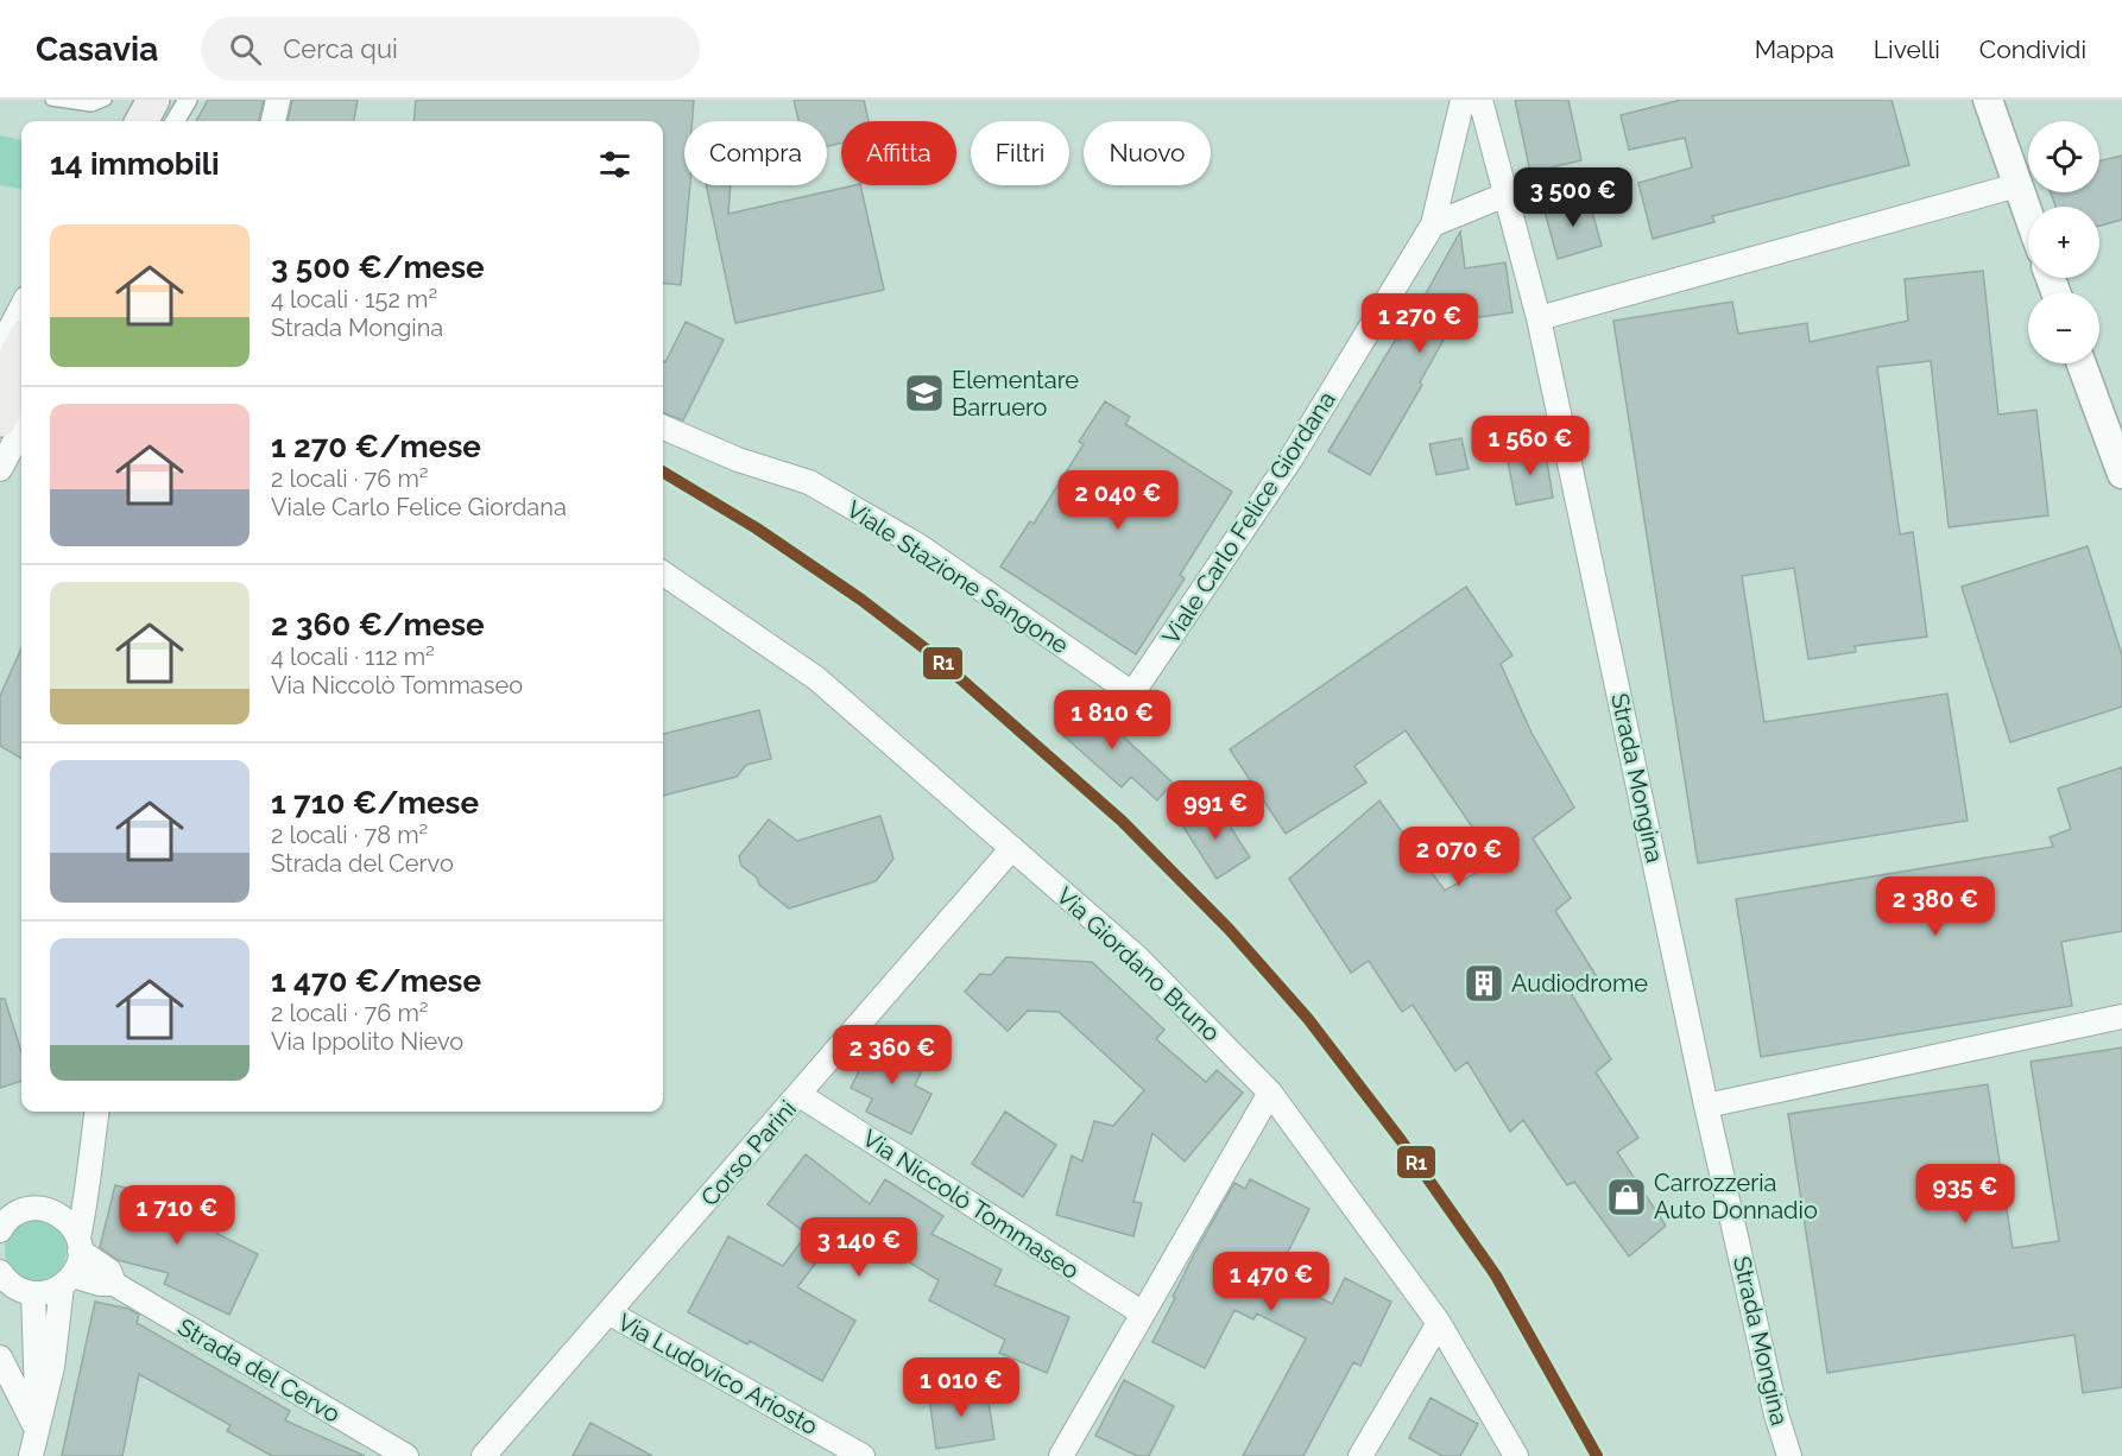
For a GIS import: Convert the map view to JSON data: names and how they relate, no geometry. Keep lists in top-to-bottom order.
{
  "streets": {
    "street": [
      "Viale Carlo Felice Giordana",
      "Viale Stazione Sangone",
      "Strada Mongina",
      "Via Giordano Bruno",
      "Corso Parini",
      "Via Niccolò Tommaseo",
      "Strada del Cervo",
      "Via Ludovico Ariosto"
    ]
  },
  "crossings": [
    ["Viale Carlo Felice Giordana", "Viale Stazione Sangone"],
    ["Via Giordano Bruno", "Corso Parini"],
    ["Corso Parini", "Via Niccolò Tommaseo"],
    ["Corso Parini", "Via Ludovico Ariosto"]
  ],
  "places": {
    "school or university": ["Elementare Barruero"],
    "building": ["Audiodrome"],
    "shop": ["Carrozzeria Auto Donnadio"]
  },
  "lines": ["transit line R1"],
  "page": {
    "header": "Casavia",
    "search": "Cerca qui",
    "nav": ["Mappa", "Livelli", "Condividi"],
    "map_buttons": ["+", "−"],
    "chip": [
      "Compra",
      "Affitta",
      "Filtri",
      "Nuovo"
    ],
    "heading": "14 immobili",
    "price": [
      "3 500 €",
      "1 270 €",
      "1 560 €",
      "2 040 €",
      "1 810 €",
      "991 €",
      "2 070 €",
      "2 380 €",
      "2 360 €",
      "935 €",
      "1 710 €",
      "3 140 €",
      "1 470 €",
      "1 010 €"
    ],
    "list": [
      {
        "name": "3 500 €/mese",
        "note": "4 locali · 152 m² · Strada Mongina"
      },
      {
        "name": "1 270 €/mese",
        "note": "2 locali · 76 m² · Viale Carlo Felice Giordana"
      },
      {
        "name": "2 360 €/mese",
        "note": "4 locali · 112 m² · Via Niccolò Tommaseo"
      },
      {
        "name": "1 710 €/mese",
        "note": "2 locali · 78 m² · Strada del Cervo"
      },
      {
        "name": "1 470 €/mese",
        "note": "2 locali · 76 m² · Via Ippolito Nievo"
      }
    ]
  }
}
